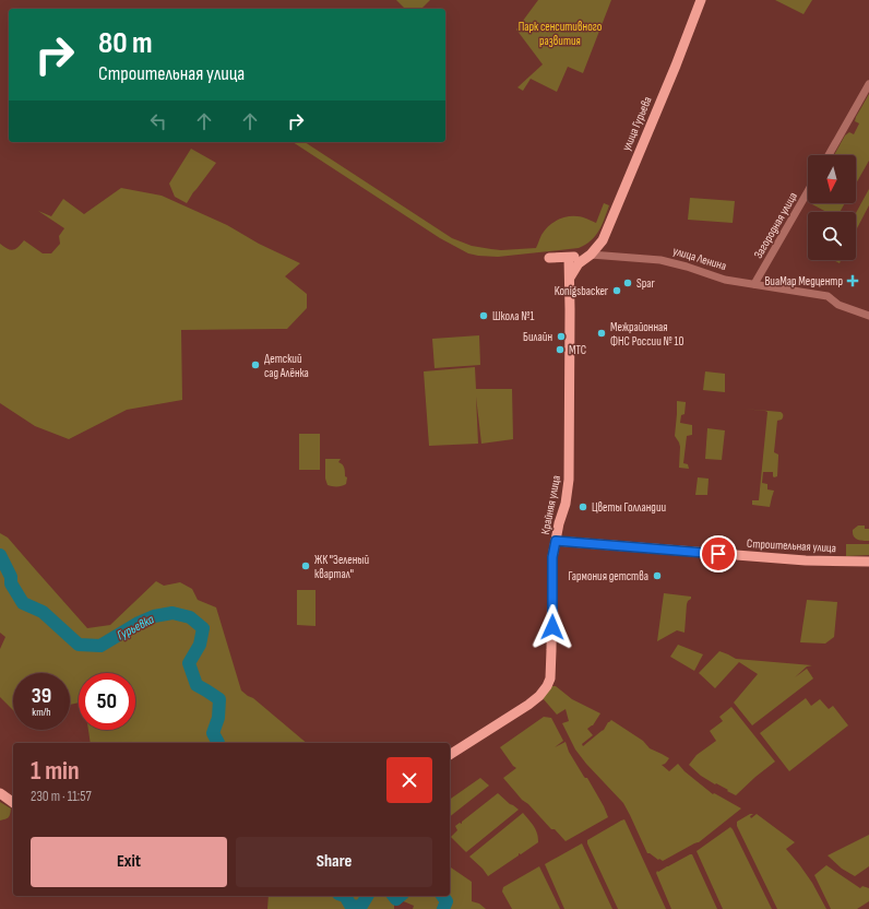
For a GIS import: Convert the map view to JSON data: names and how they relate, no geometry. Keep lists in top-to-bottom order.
{
  "streets": {
    "main road": [
      "улица Гурьева",
      "улица Ленина",
      "Крайняя улица",
      "Строительная улица"
    ],
    "street": ["Загородная улица"]
  },
  "crossings": [
    ["улица Гурьева", "улица Ленина"],
    ["улица Гурьева", "Крайняя улица"],
    ["Загородная улица", "улица Ленина"],
    ["улица Ленина", "Крайняя улица"],
    ["Крайняя улица", "Строительная улица"]
  ],
  "water": ["Гурьевка"],
  "parks": ["Парк сенситивного развития"],
  "places": {
    "health": ["ВиаМар Медцентр"],
    "other": [
      "Spar",
      "Konigsbacker",
      "Школа №1",
      "Межрайонная ФНС России № 10",
      "Билайн",
      "МТС",
      "Детский сад Алёнка",
      "Цветы Голландии",
      "ЖК \"Зеленый квартал\"",
      "Гармония детства"
    ]
  },
  "north": "bottom",
  "page": {
    "turn": ["80 m", "Строительная улица"],
    "speed": "39 km/h",
    "limit": "50",
    "heading": ["1 min", "230 m · 11:57"],
    "buttons": ["Exit", "Share"]
  }
}
